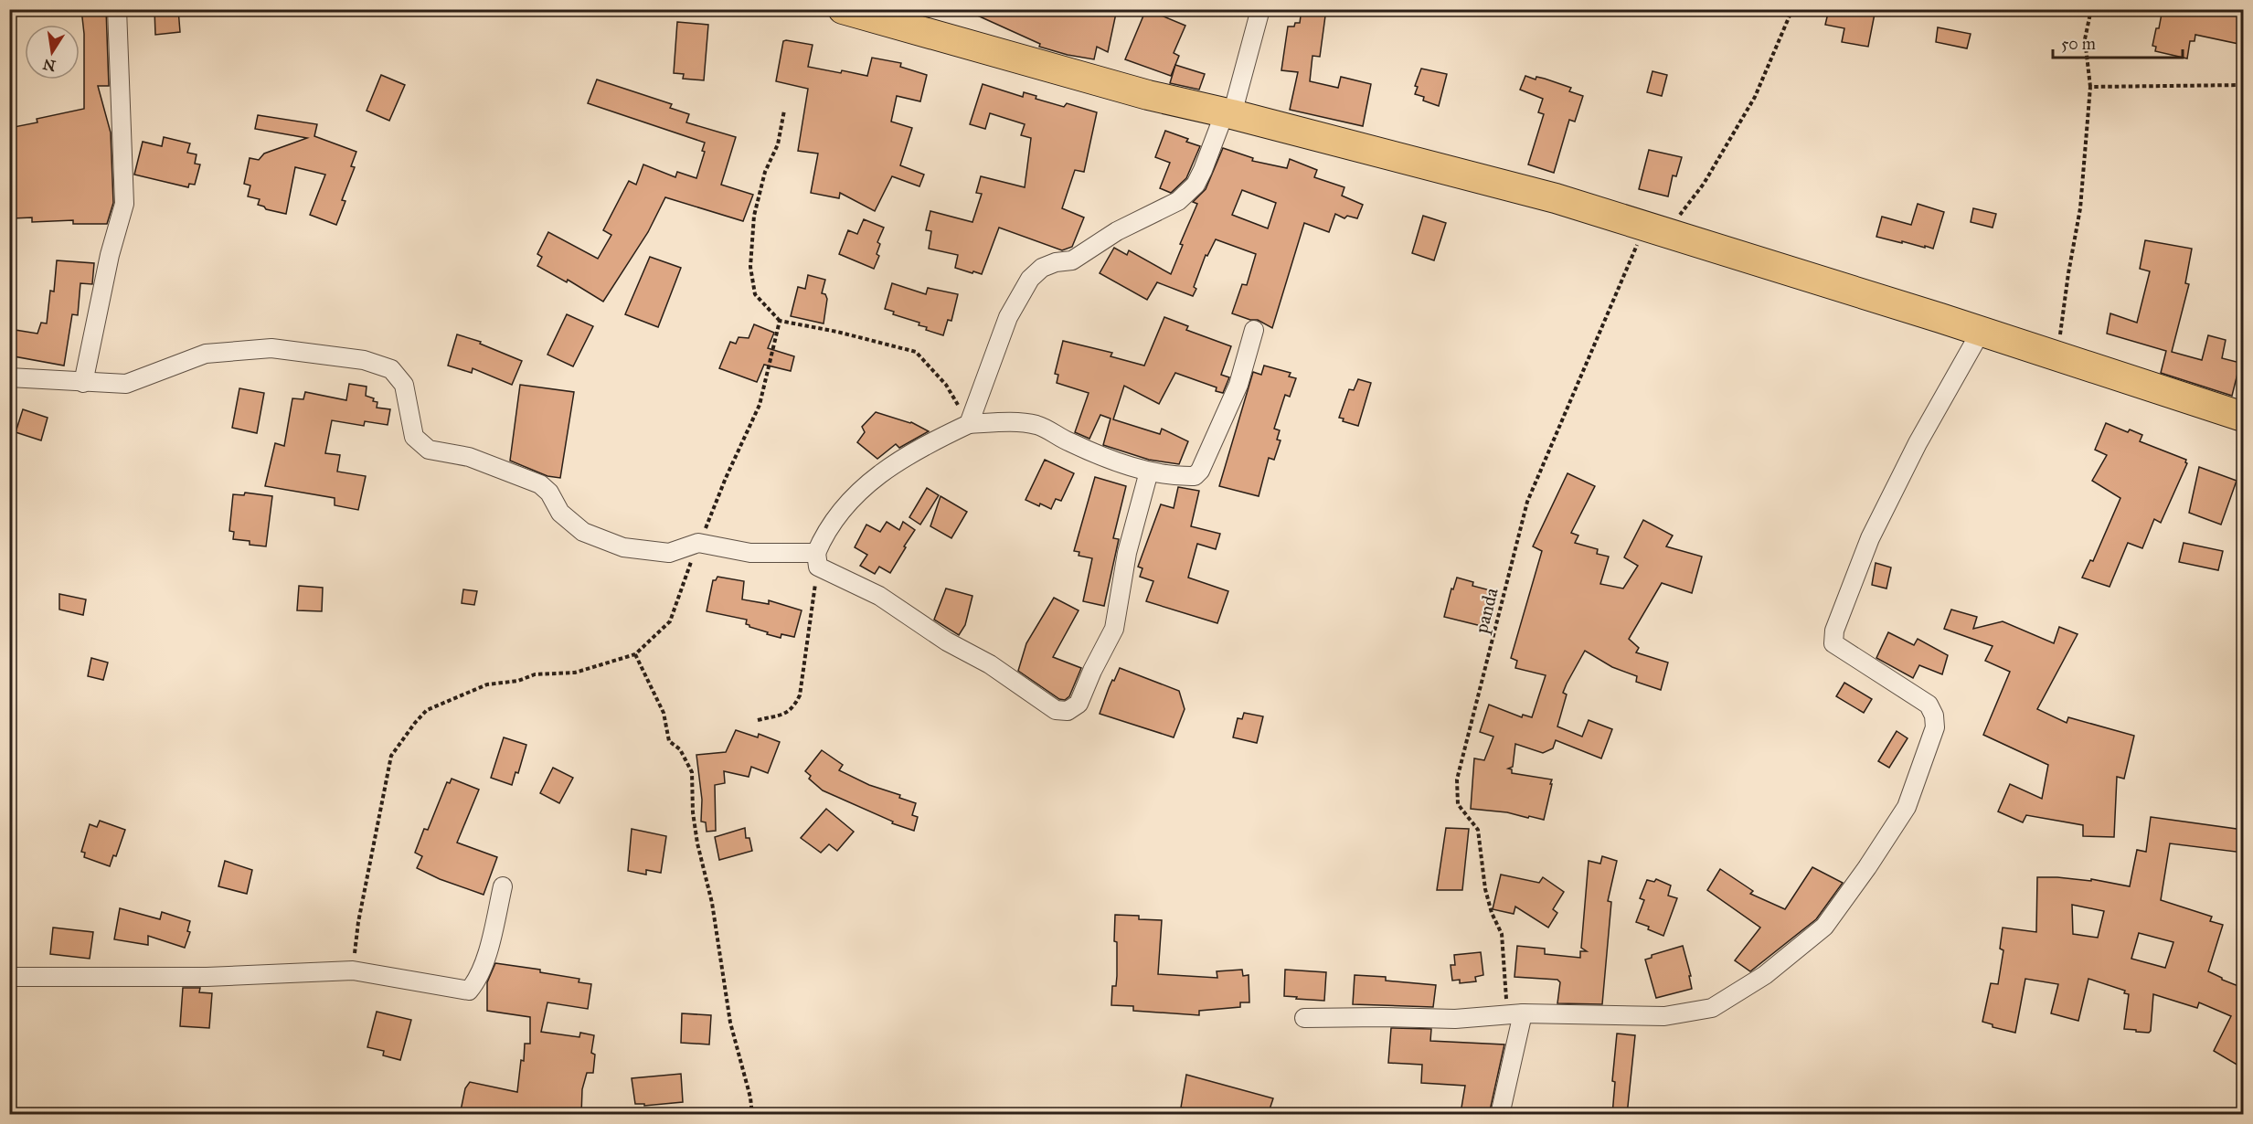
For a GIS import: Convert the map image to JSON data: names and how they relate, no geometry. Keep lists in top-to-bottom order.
{
  "streets": {
    "path": ["panda"]
  },
  "scale_bar": "50 m",
  "north": "bottom"
}
